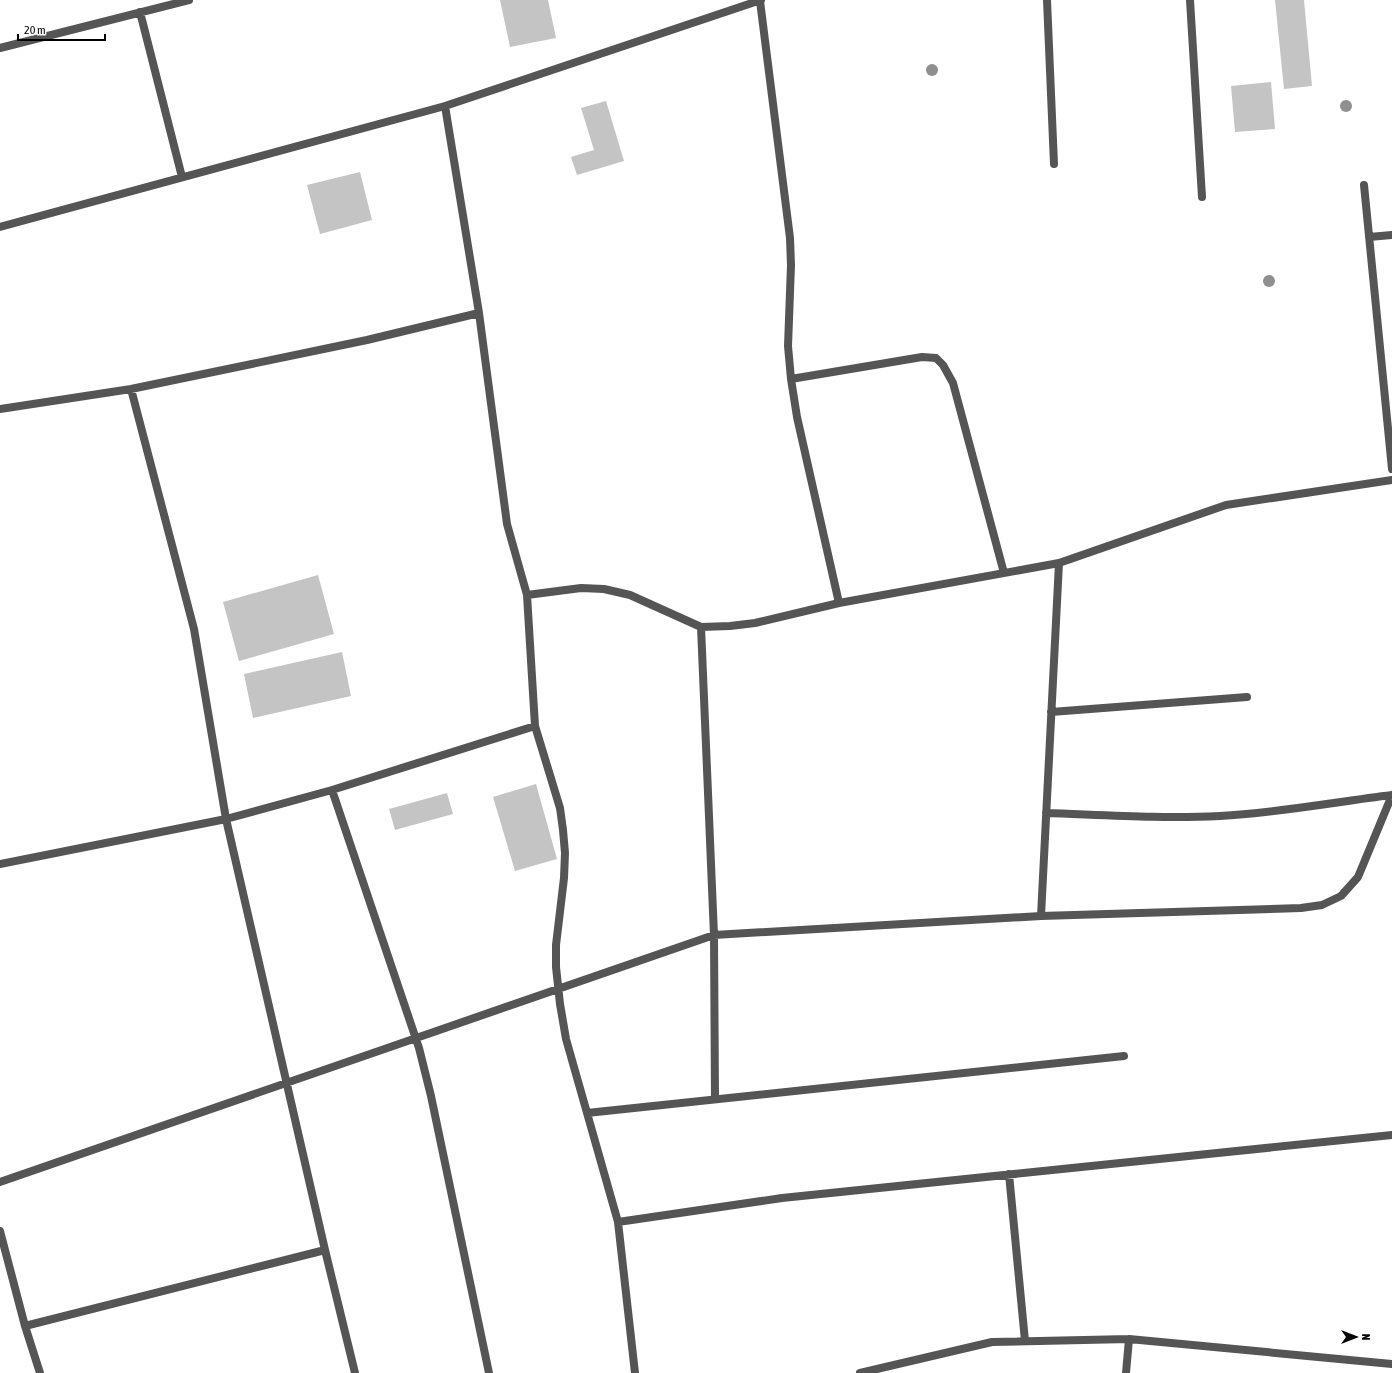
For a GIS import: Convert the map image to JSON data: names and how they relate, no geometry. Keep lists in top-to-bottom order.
{
  "scale_bar": "20 m",
  "north": "right"
}
